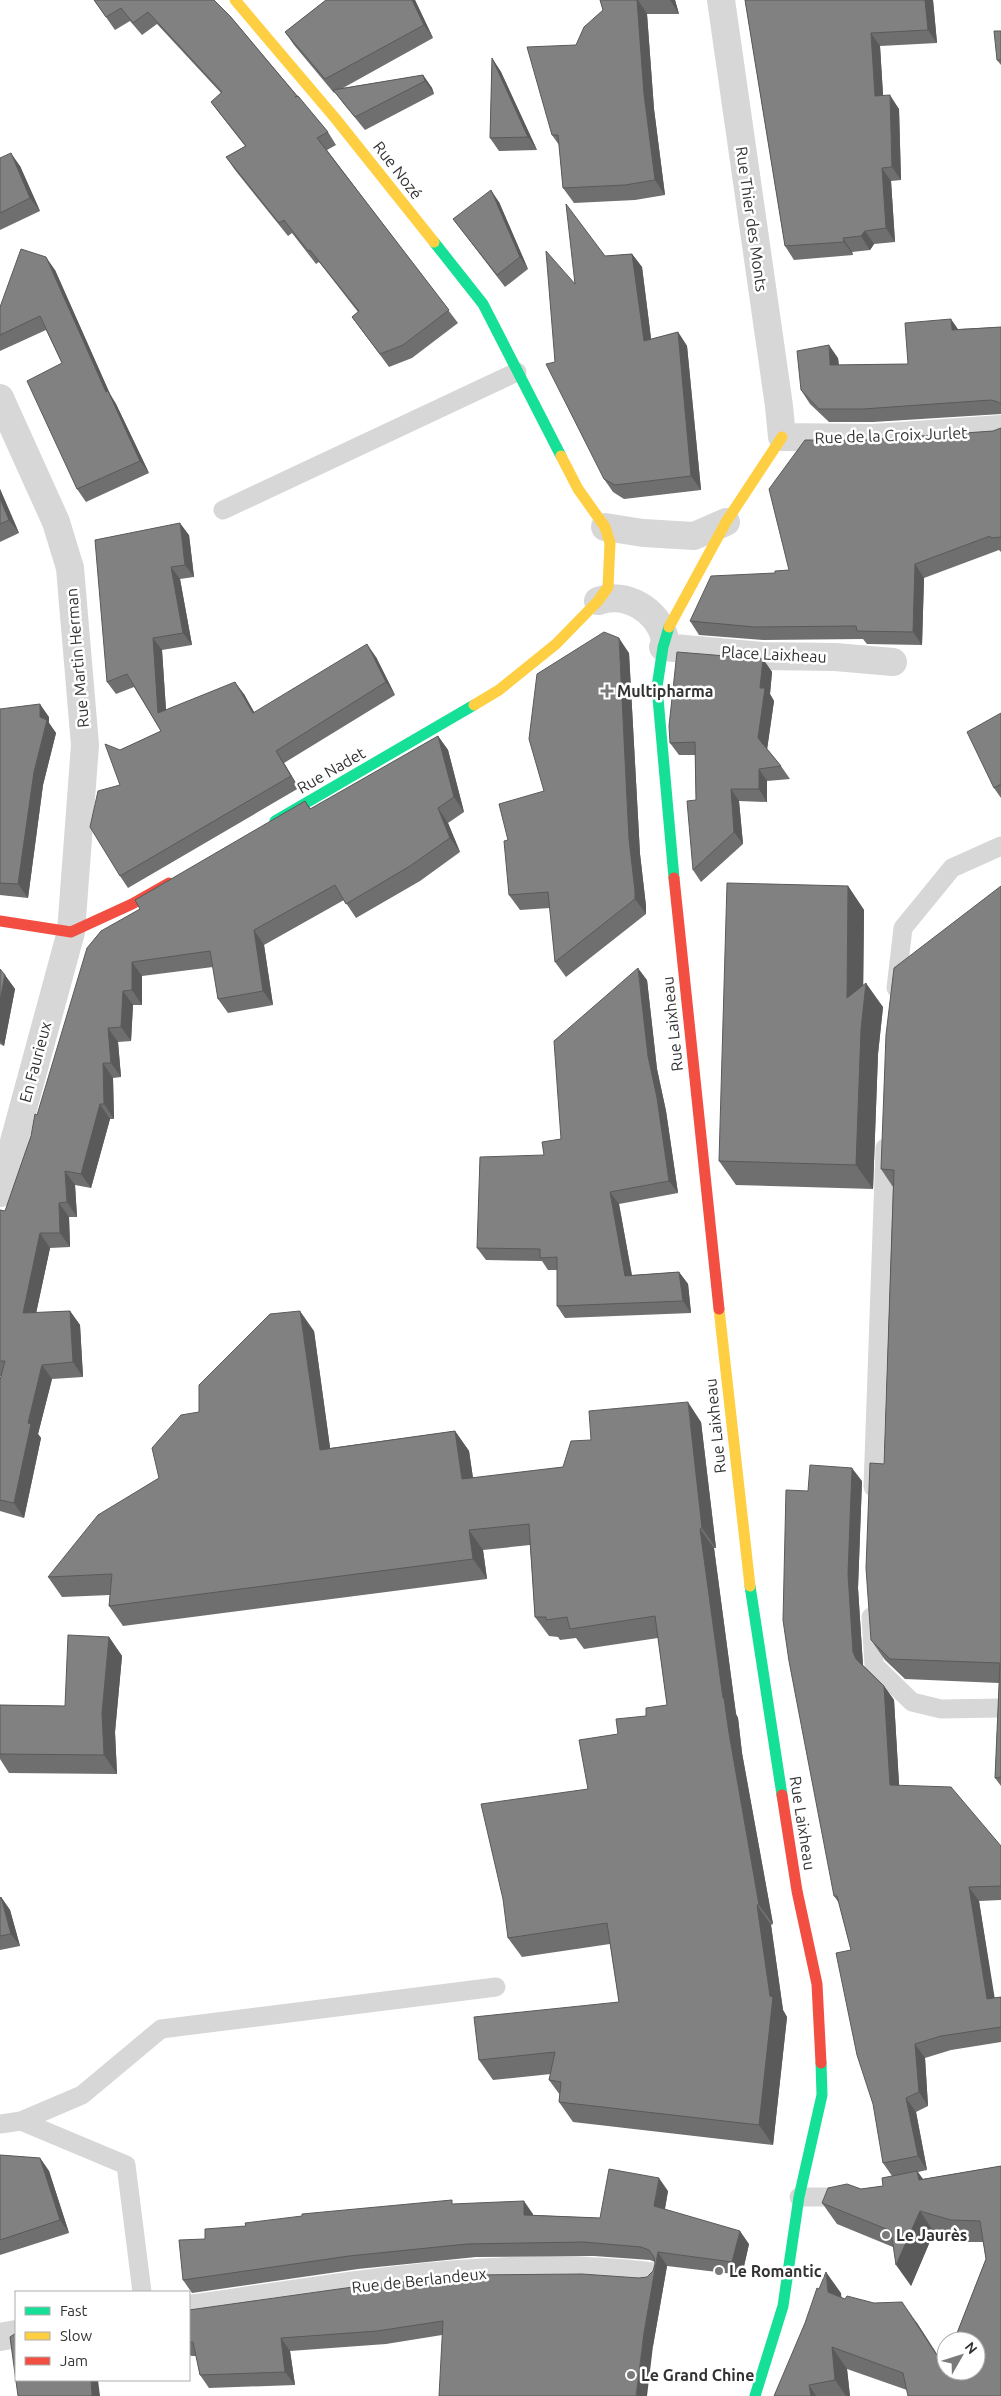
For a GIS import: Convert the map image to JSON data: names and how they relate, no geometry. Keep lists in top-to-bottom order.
{
  "streets": {
    "street": [
      "Rue Nozé",
      "Rue Thier des Monts",
      "Rue de la Croix Jurlet",
      "Place Laixheau",
      "Rue Martin Herman",
      "Rue Nadet",
      "Rue Laixheau",
      "En Faurieux",
      "Rue de Berlandeux"
    ]
  },
  "crossings": [
    ["Rue Thier des Monts", "Rue de la Croix Jurlet"],
    ["Place Laixheau", "Rue Laixheau"],
    ["Rue Martin Herman", "En Faurieux"]
  ],
  "places": {
    "health": ["Multipharma"],
    "other": ["Le Jaurès", "Le Romantic", "Le Grand Chine"]
  },
  "legend": ["Fast", "Slow", "Jam"],
  "north": "top right"
}
